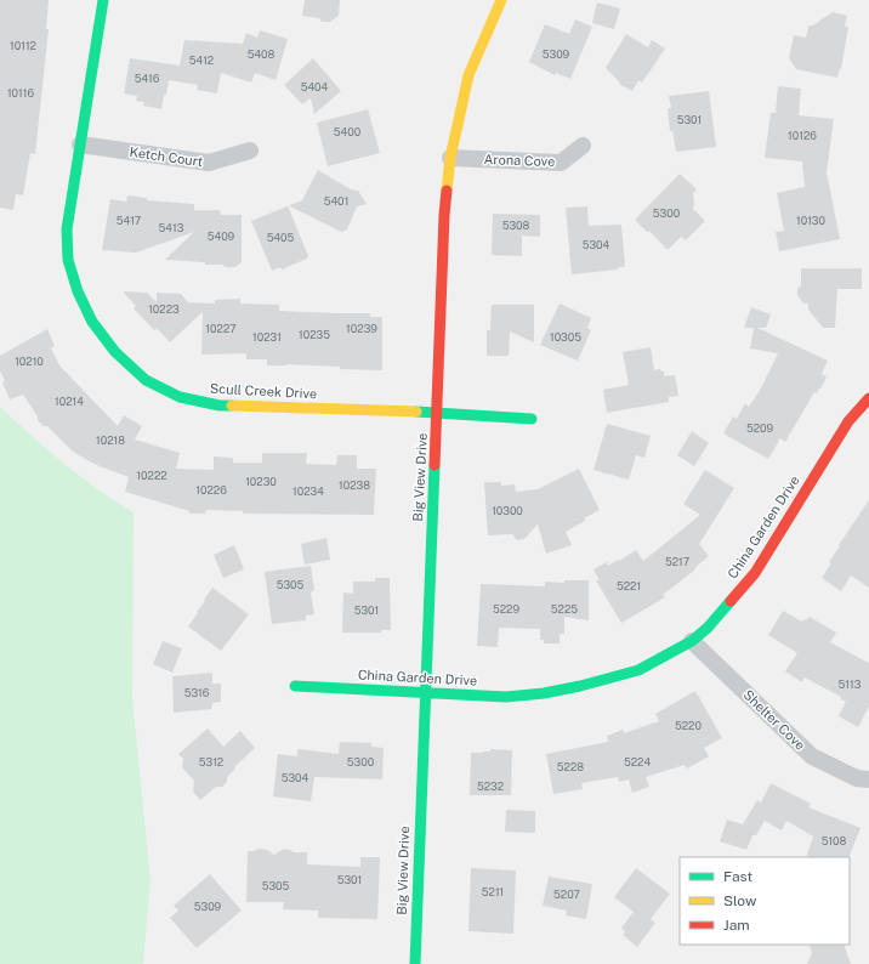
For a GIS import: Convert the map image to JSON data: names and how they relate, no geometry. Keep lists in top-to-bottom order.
{
  "streets": {
    "street": [
      "Ketch Court",
      "Arona Cove",
      "Scull Creek Drive",
      "Big View Drive",
      "China Garden Drive",
      "Shelter Cove"
    ]
  },
  "crossings": [
    ["Ketch Court", "Scull Creek Drive"],
    ["Arona Cove", "Big View Drive"],
    ["Scull Creek Drive", "Big View Drive"],
    ["Big View Drive", "China Garden Drive"],
    ["China Garden Drive", "Shelter Cove"]
  ],
  "house_numbers": [
    "10112",
    "5408",
    "5309",
    "5412",
    "5416",
    "5404",
    "10116",
    "5301",
    "5400",
    "10126",
    "5401",
    "5300",
    "5417",
    "10130",
    "5308",
    "5413",
    "5409",
    "5405",
    "5304",
    "10223",
    "10227",
    "10239",
    "10235",
    "10231",
    "10305",
    "10210",
    "10214",
    "5209",
    "10218",
    "10222",
    "10230",
    "10238",
    "10226",
    "10234",
    "10300",
    "5217",
    "5305",
    "5221",
    "5229",
    "5225",
    "5301",
    "5113",
    "5316",
    "5220",
    "5312",
    "5300",
    "5224",
    "5228",
    "5304",
    "5232",
    "5108",
    "5301",
    "5305",
    "5211",
    "5207",
    "5309"
  ],
  "legend": ["Fast", "Slow", "Jam"]
}
